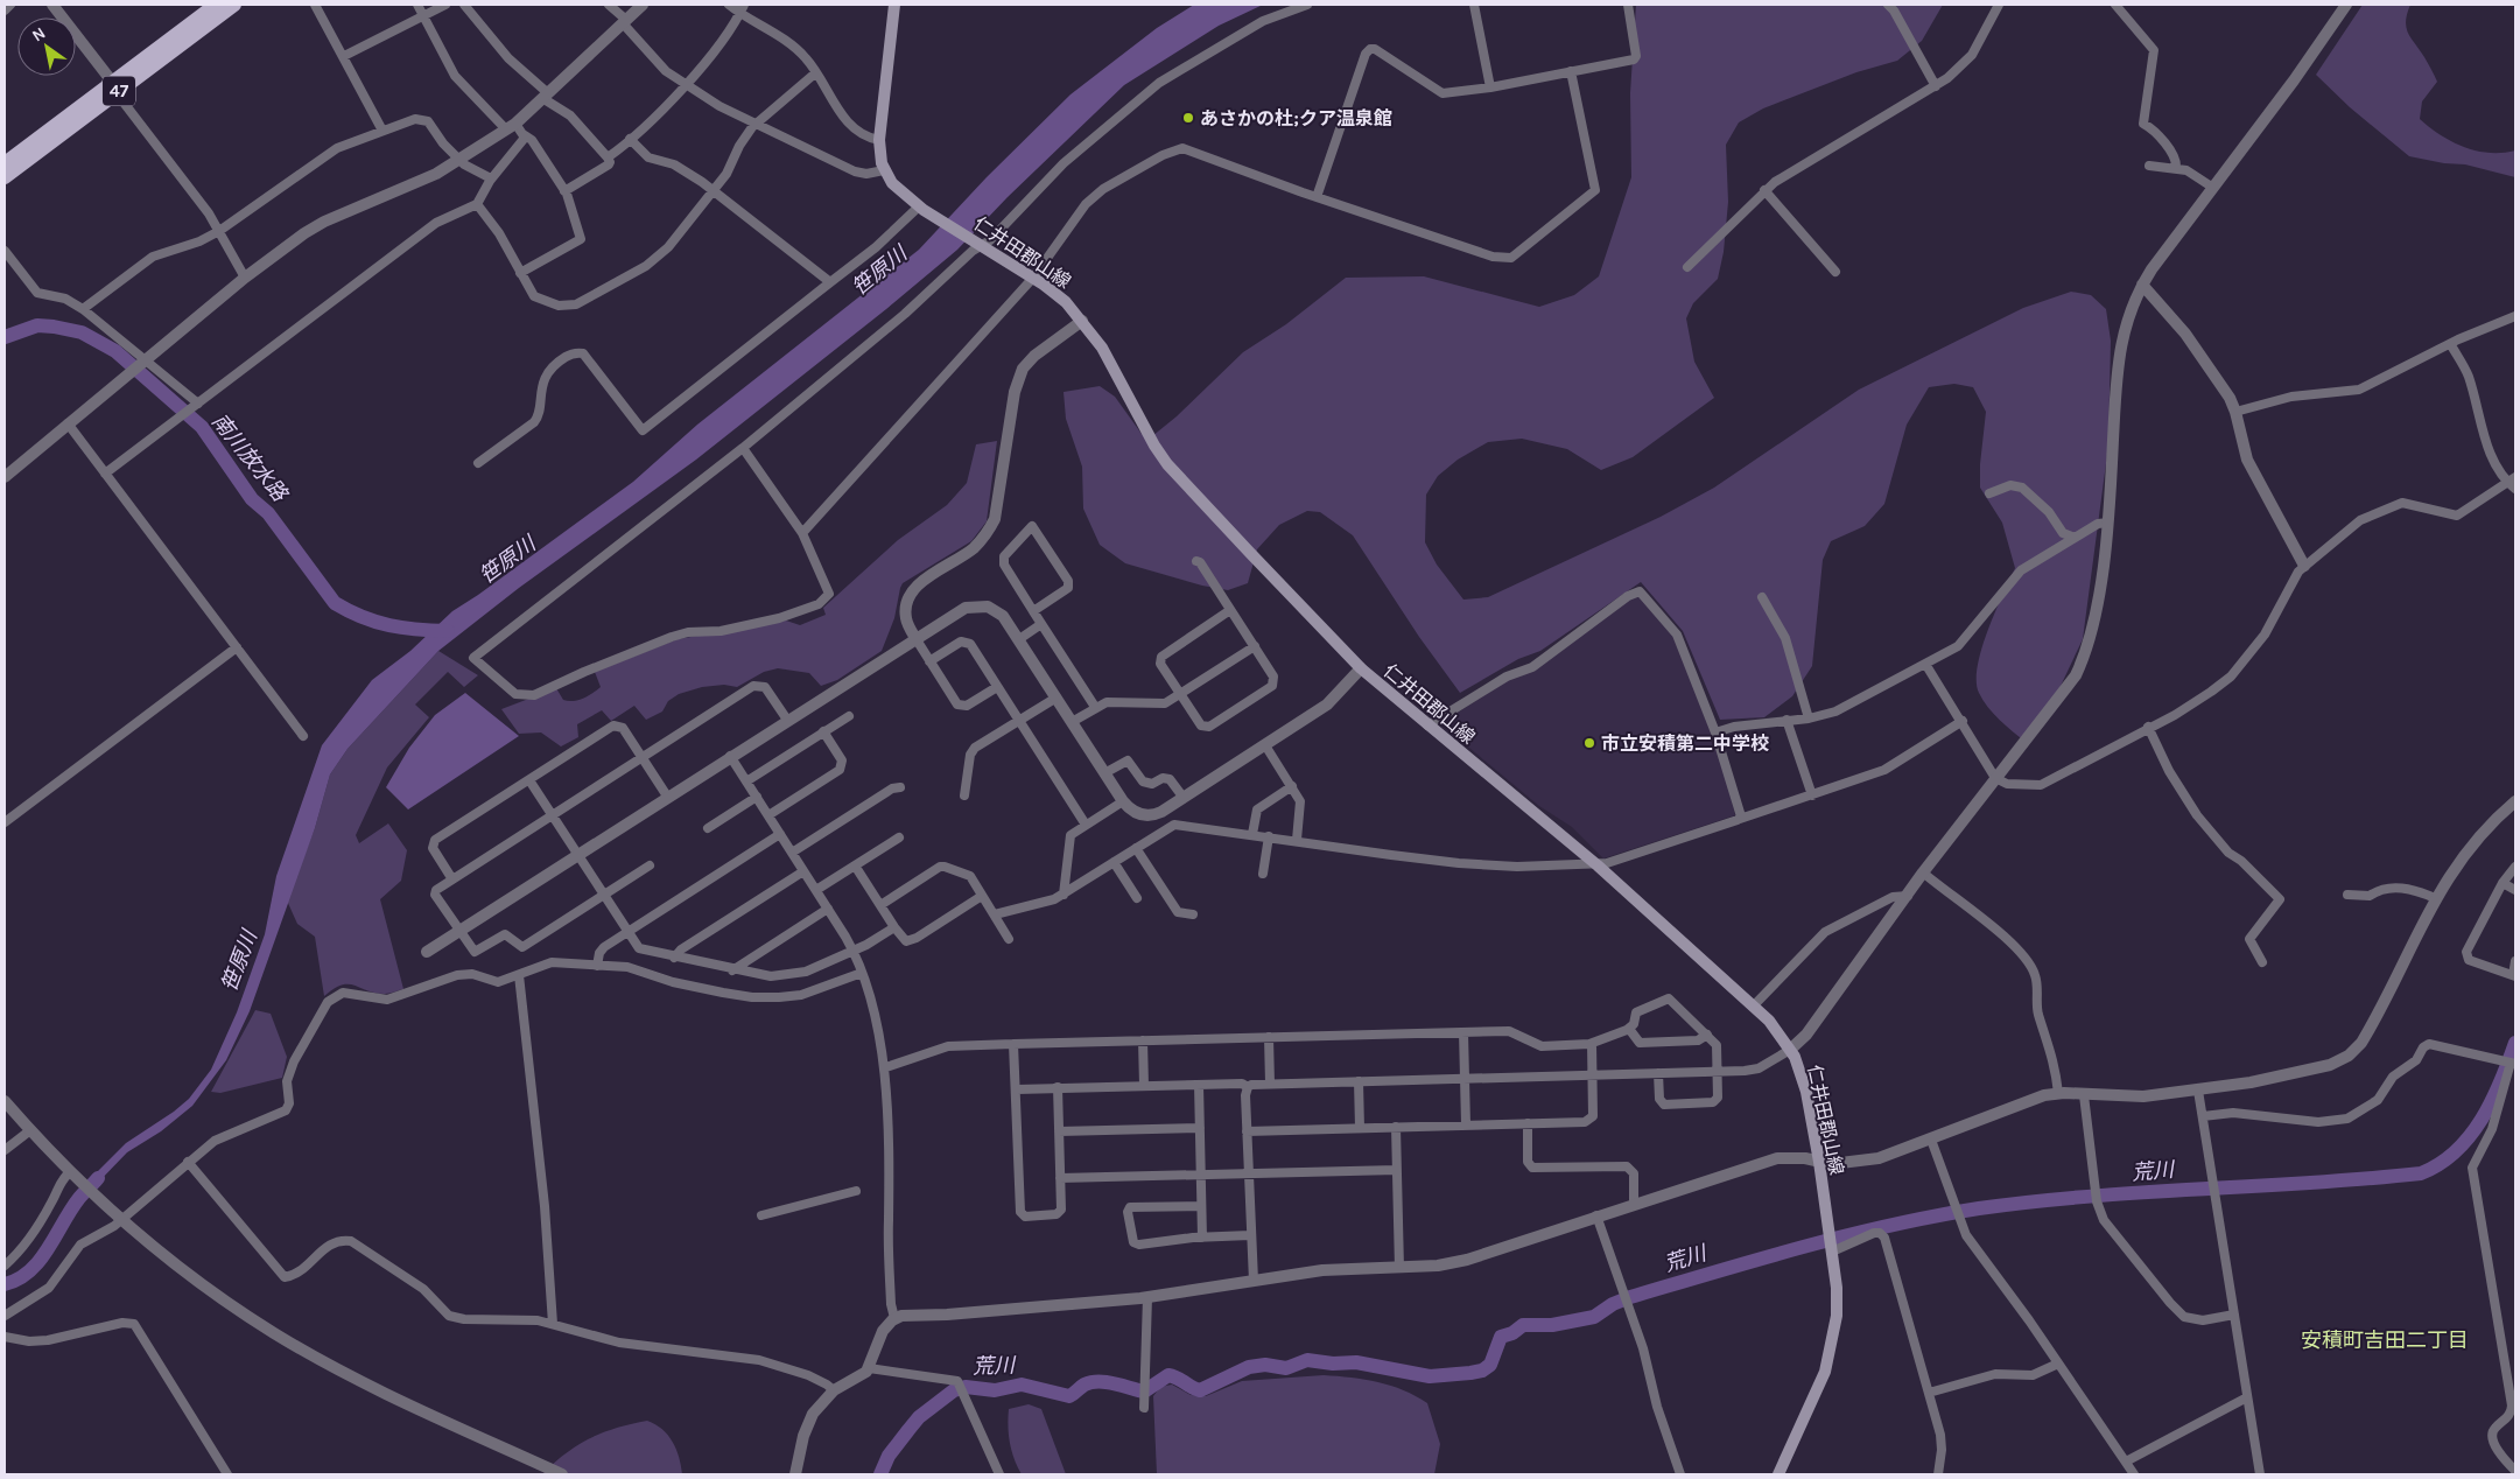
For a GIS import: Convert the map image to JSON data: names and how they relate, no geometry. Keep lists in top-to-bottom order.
{
  "streets": {
    "main road": ["47", "仁井田郡山線"]
  },
  "districts": ["安積町吉田二丁目"],
  "water": ["笹原川", "南川放水路", "荒川"],
  "places": ["あさかの杜;クア温泉館", "市立安積第二中学校"],
  "north": "top left"
}
